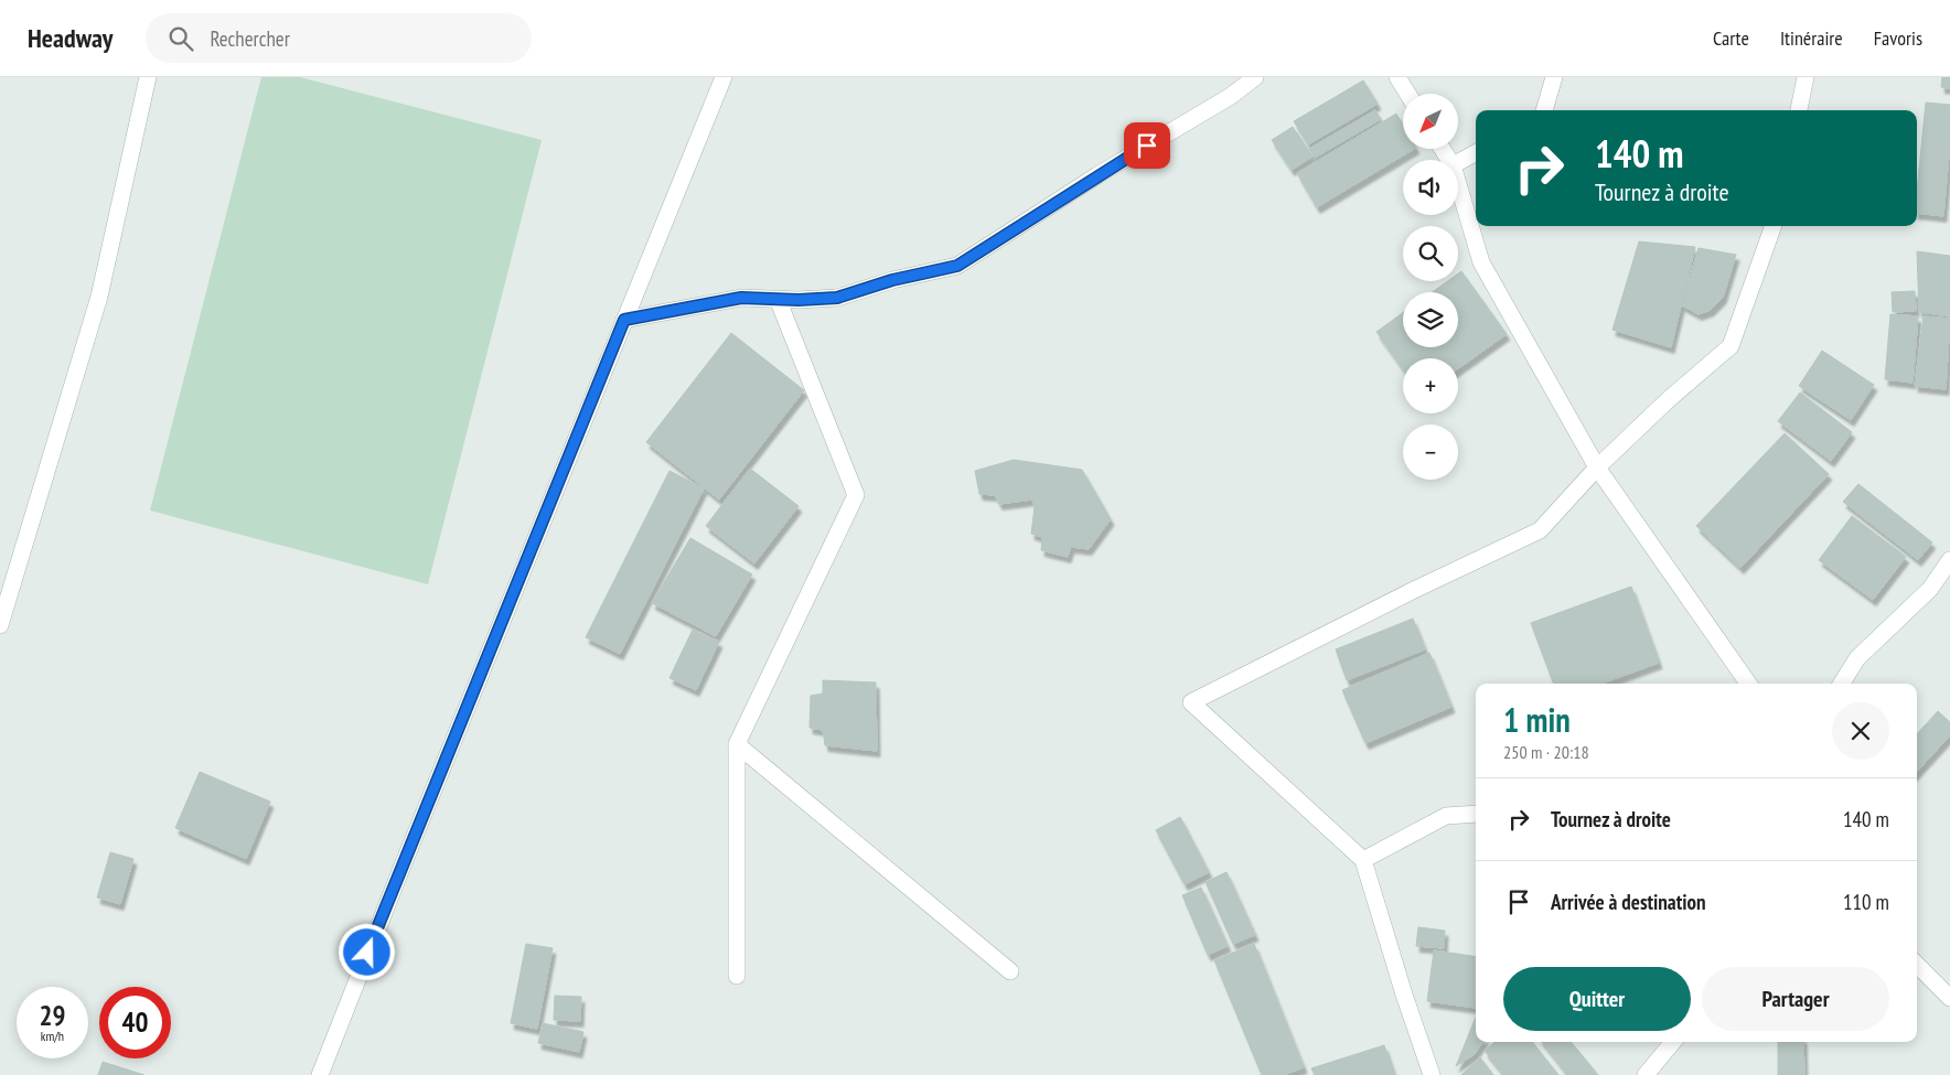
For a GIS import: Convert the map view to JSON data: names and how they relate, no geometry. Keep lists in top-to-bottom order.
{
  "north": "bottom left",
  "page": {
    "header": "Headway",
    "search": "Rechercher",
    "nav": ["Carte", "Itinéraire", "Favoris"],
    "map_buttons": ["+", "−"],
    "turn": ["140 m", "Tournez à droite"],
    "heading": ["1 min", "250 m · 20:18"],
    "list": [
      {
        "name": "Tournez à droite",
        "value": "140 m"
      },
      {
        "name": "Arrivée à destination",
        "value": "110 m"
      }
    ],
    "buttons": ["Quitter", "Partager"],
    "speed": "29 km/h",
    "limit": "40"
  }
}
